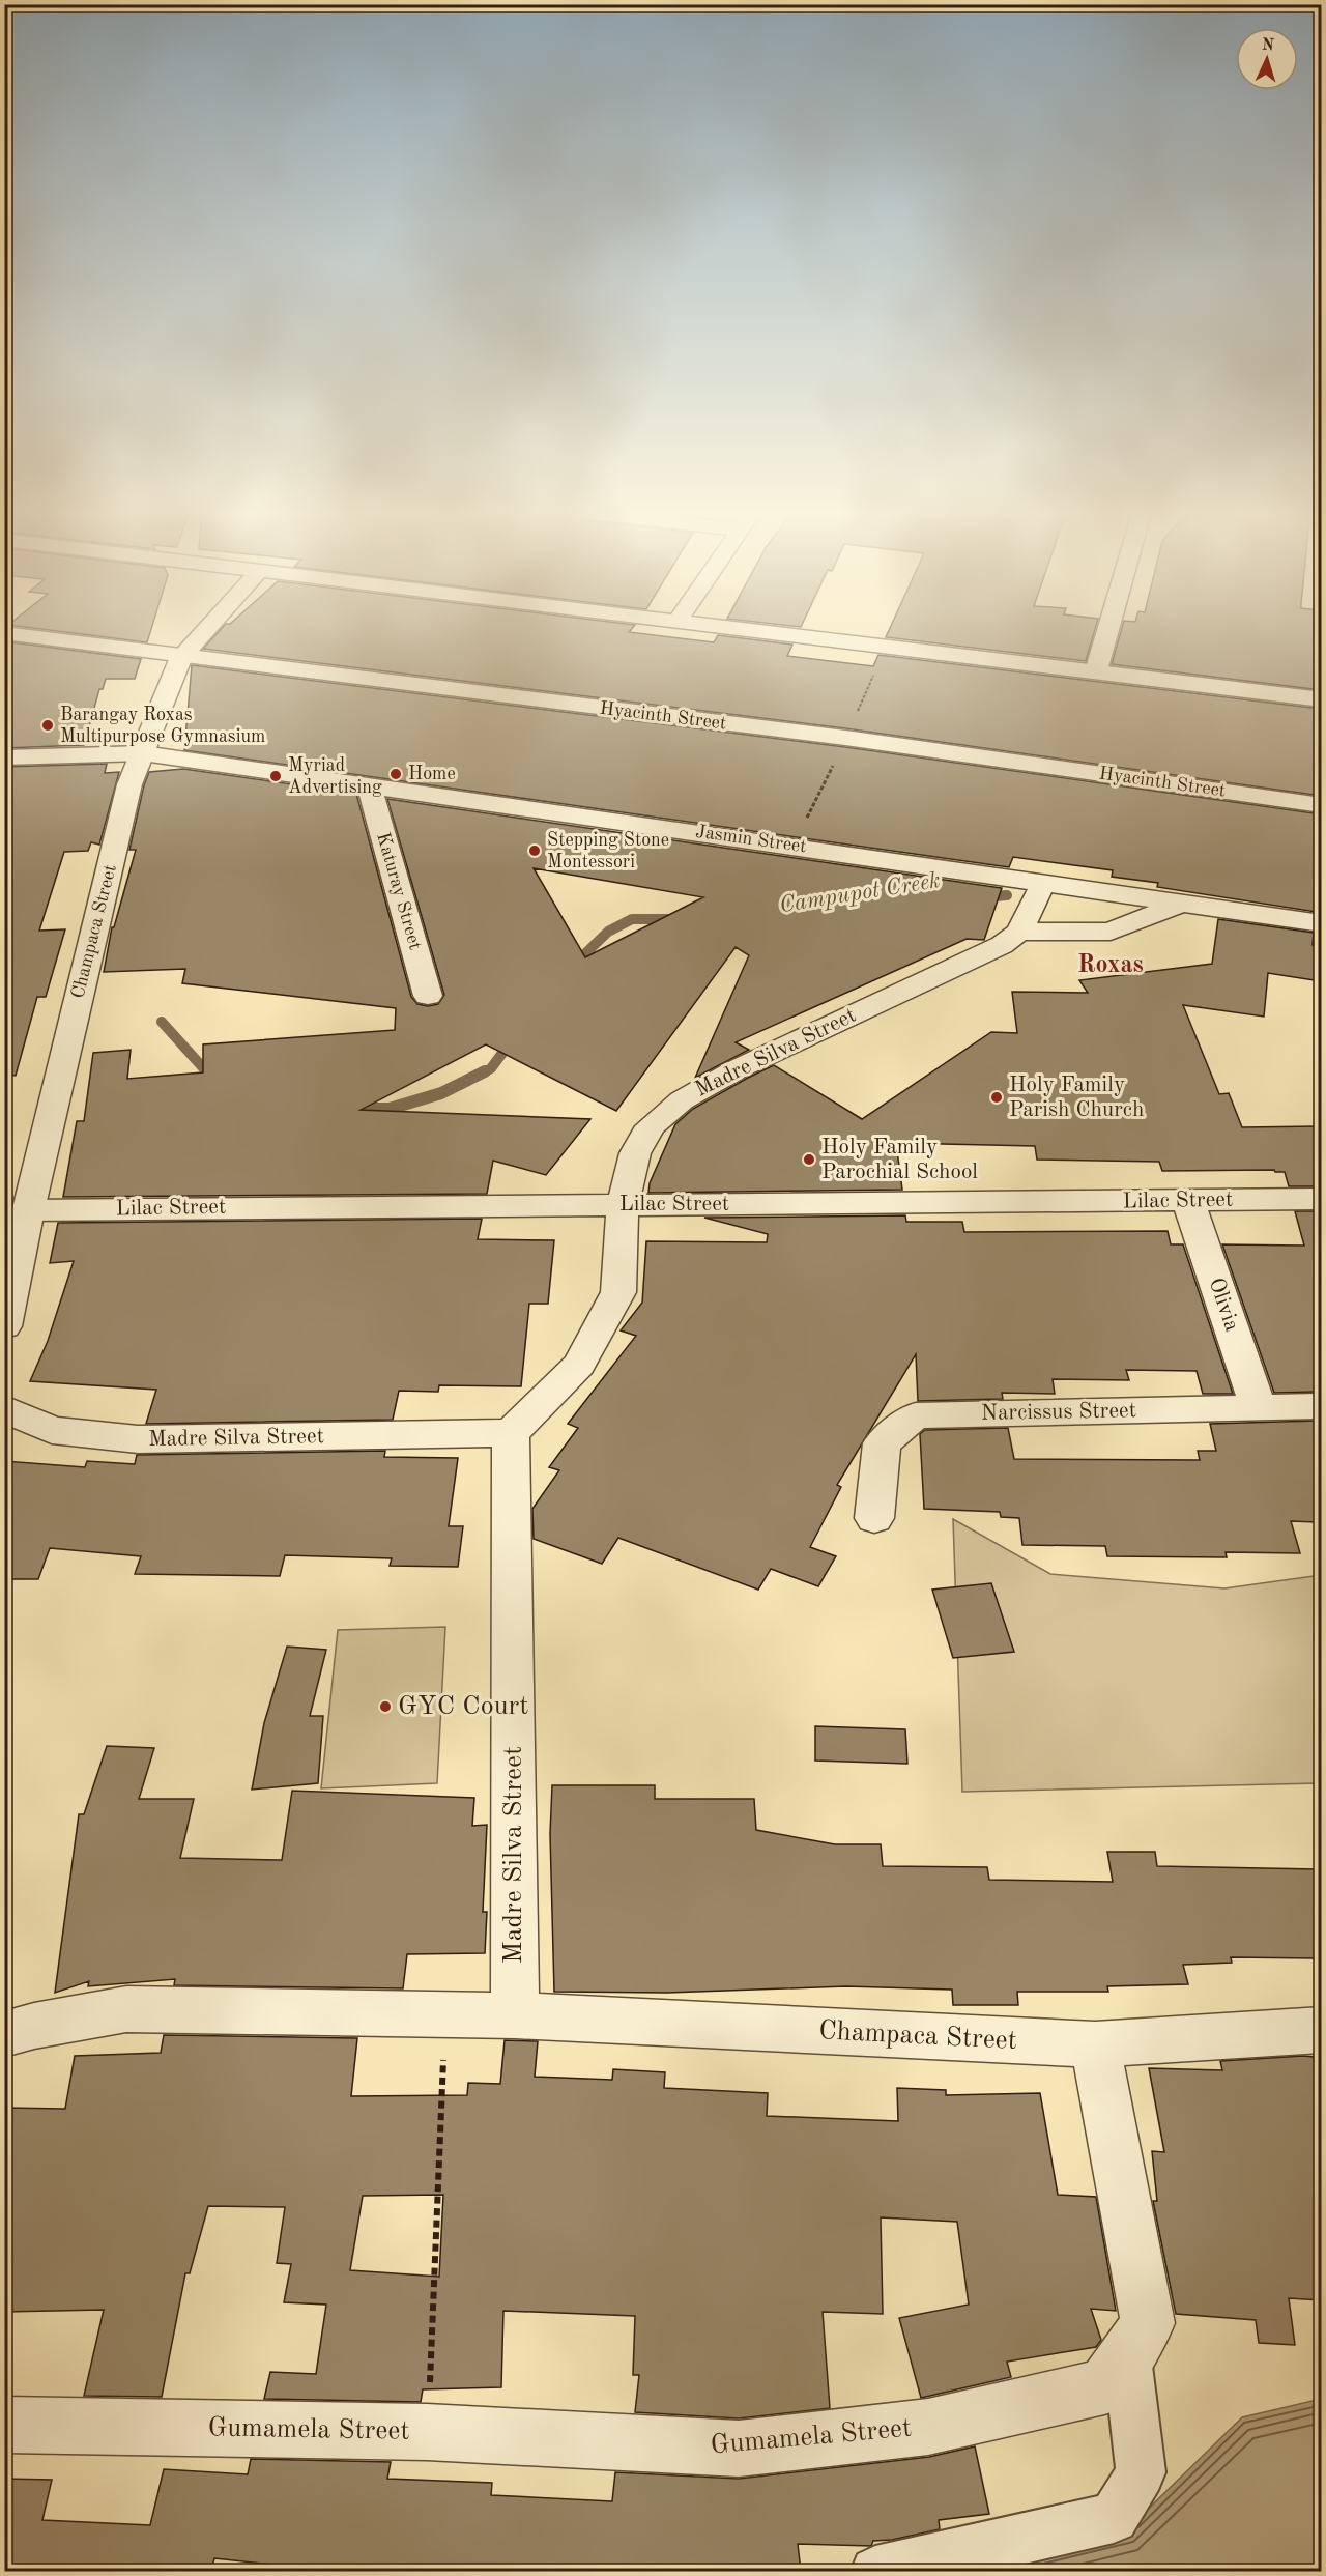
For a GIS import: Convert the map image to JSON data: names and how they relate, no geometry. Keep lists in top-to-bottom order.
{
  "streets": {
    "street": [
      "Hyacinth Street",
      "Jasmin Street",
      "Katuray Street",
      "Champaca Street",
      "Madre Silva Street",
      "Lilac Street",
      "Olivia",
      "Narcissus Street",
      "Gumamela Street"
    ]
  },
  "crossings": [
    ["Hyacinth Street", "Champaca Street"],
    ["Jasmin Street", "Katuray Street"],
    ["Jasmin Street", "Champaca Street"],
    ["Champaca Street", "Madre Silva Street"],
    ["Champaca Street", "Lilac Street"],
    ["Champaca Street", "Gumamela Street"],
    ["Madre Silva Street", "Lilac Street"],
    ["Lilac Street", "Olivia"],
    ["Olivia", "Narcissus Street"]
  ],
  "districts": ["Roxas"],
  "water": ["Campupot Creek"],
  "places": [
    "Barangay Roxas Multipurpose Gymnasium",
    "Home",
    "Myriad Advertising",
    "Stepping Stone Montessori",
    "Holy Family Parish Church",
    "Holy Family Parochial School",
    "GYC Court"
  ],
  "north": "top"
}
